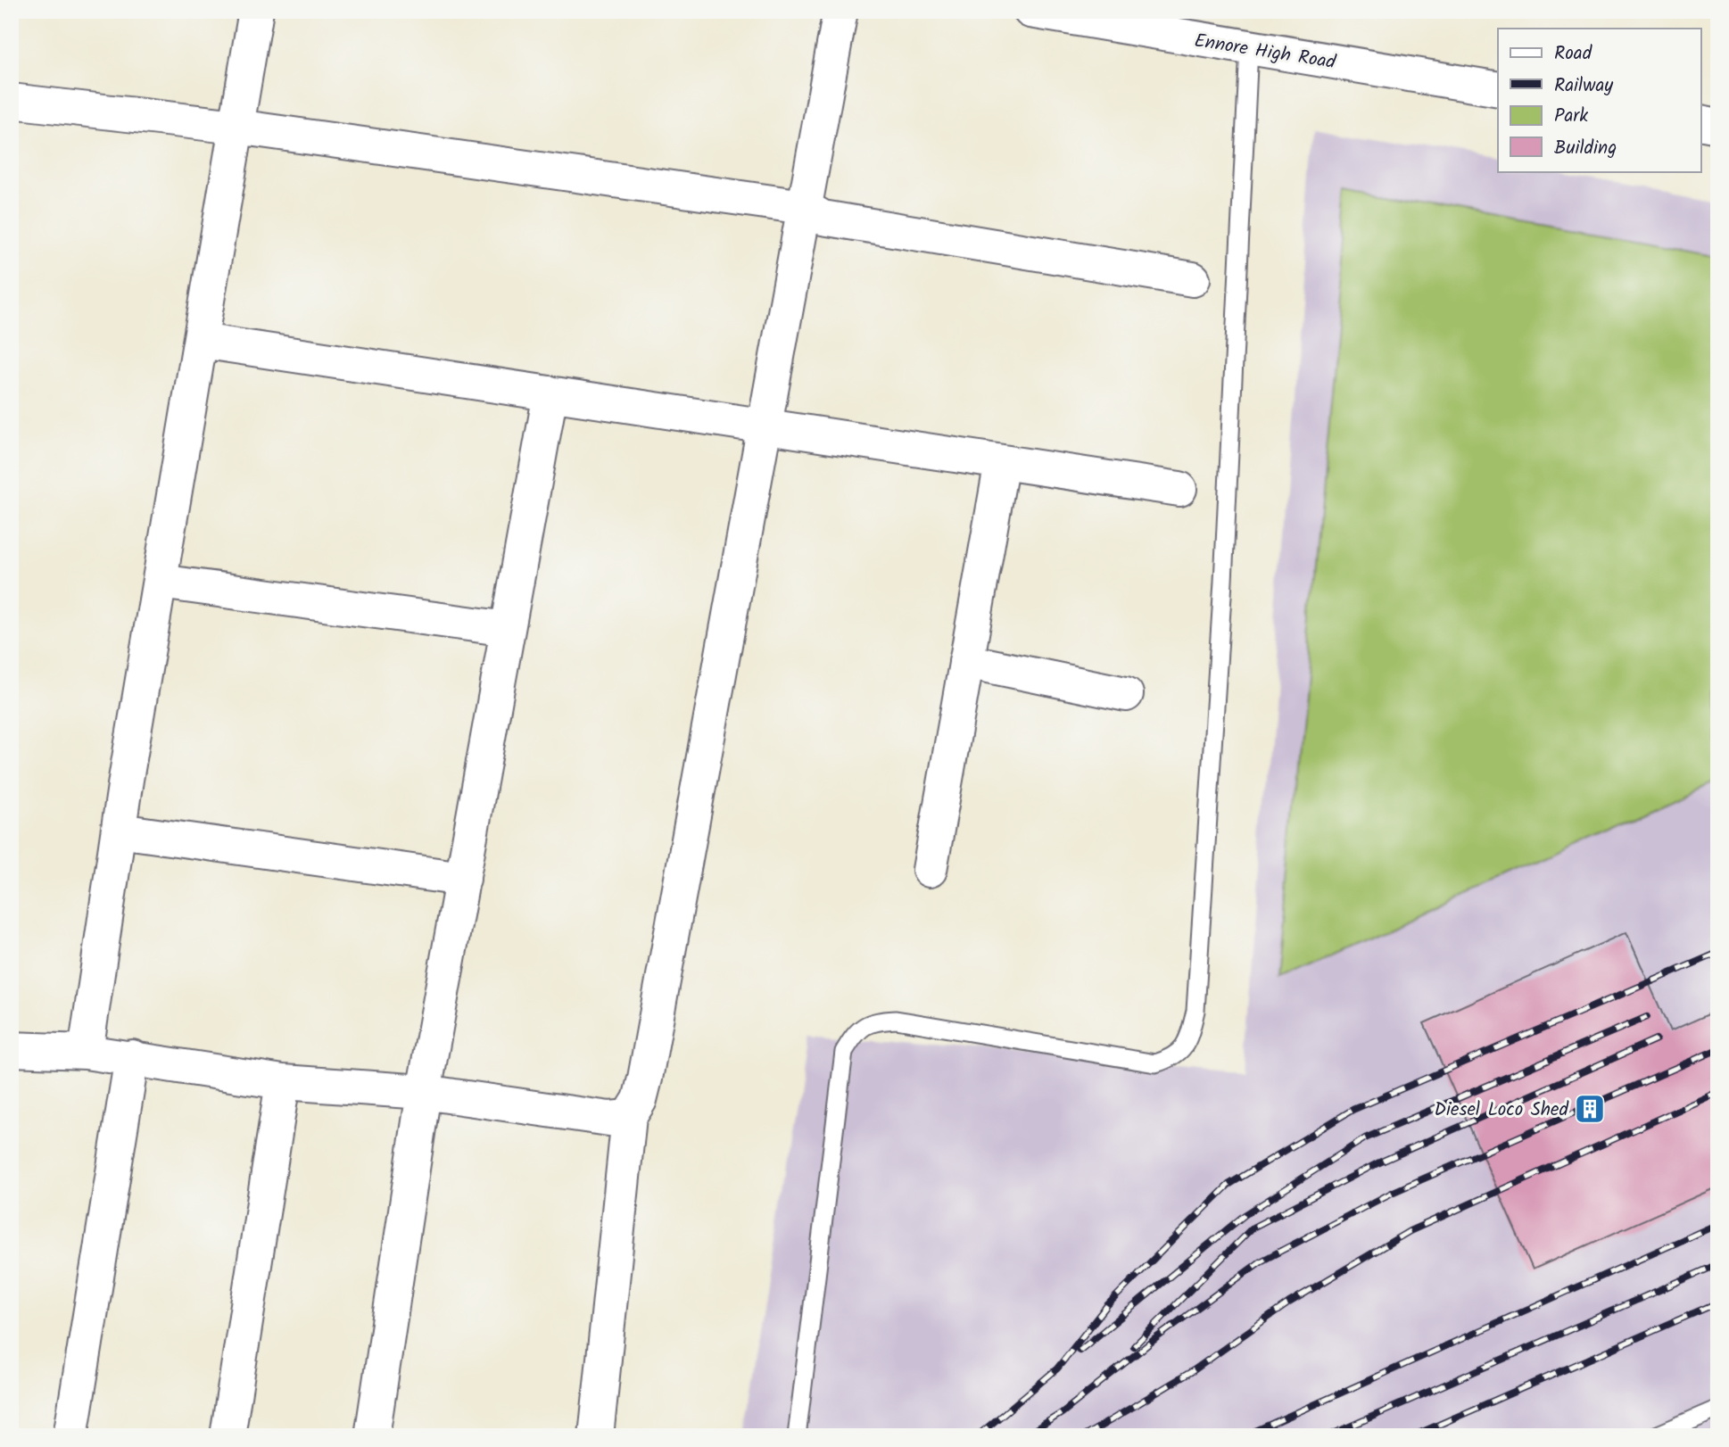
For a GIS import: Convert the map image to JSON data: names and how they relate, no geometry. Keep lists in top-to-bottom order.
{
  "streets": {
    "street": ["Ennore High Road"]
  },
  "places": {
    "building": ["Diesel Loco Shed"]
  },
  "legend": [
    "Road",
    "Railway",
    "Park",
    "Building"
  ]
}
